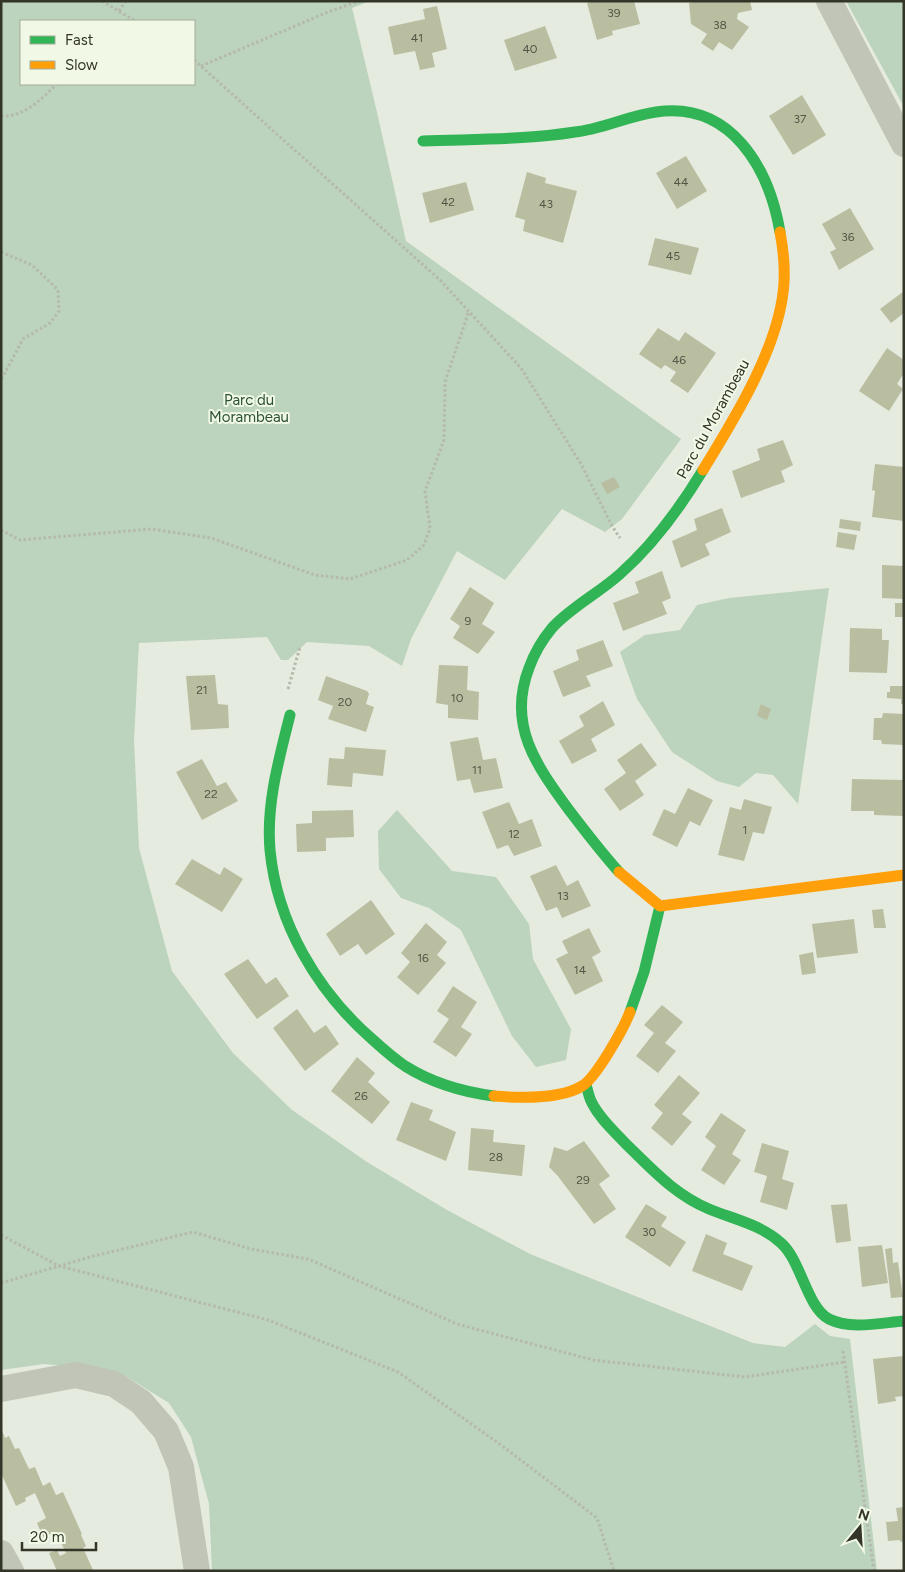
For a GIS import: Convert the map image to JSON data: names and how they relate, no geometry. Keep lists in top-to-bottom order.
{
  "streets": {
    "street": ["Parc du Morambeau"]
  },
  "parks": ["Parc du Morambeau"],
  "house_numbers": [
    "39",
    "38",
    "41",
    "40",
    "37",
    "44",
    "42",
    "43",
    "36",
    "45",
    "46",
    "9",
    "21",
    "10",
    "20",
    "11",
    "22",
    "1",
    "12",
    "13",
    "16",
    "14",
    "26",
    "28",
    "29",
    "30"
  ],
  "legend": ["Fast", "Slow"],
  "scale_bar": "20 m",
  "north": "top"
}
